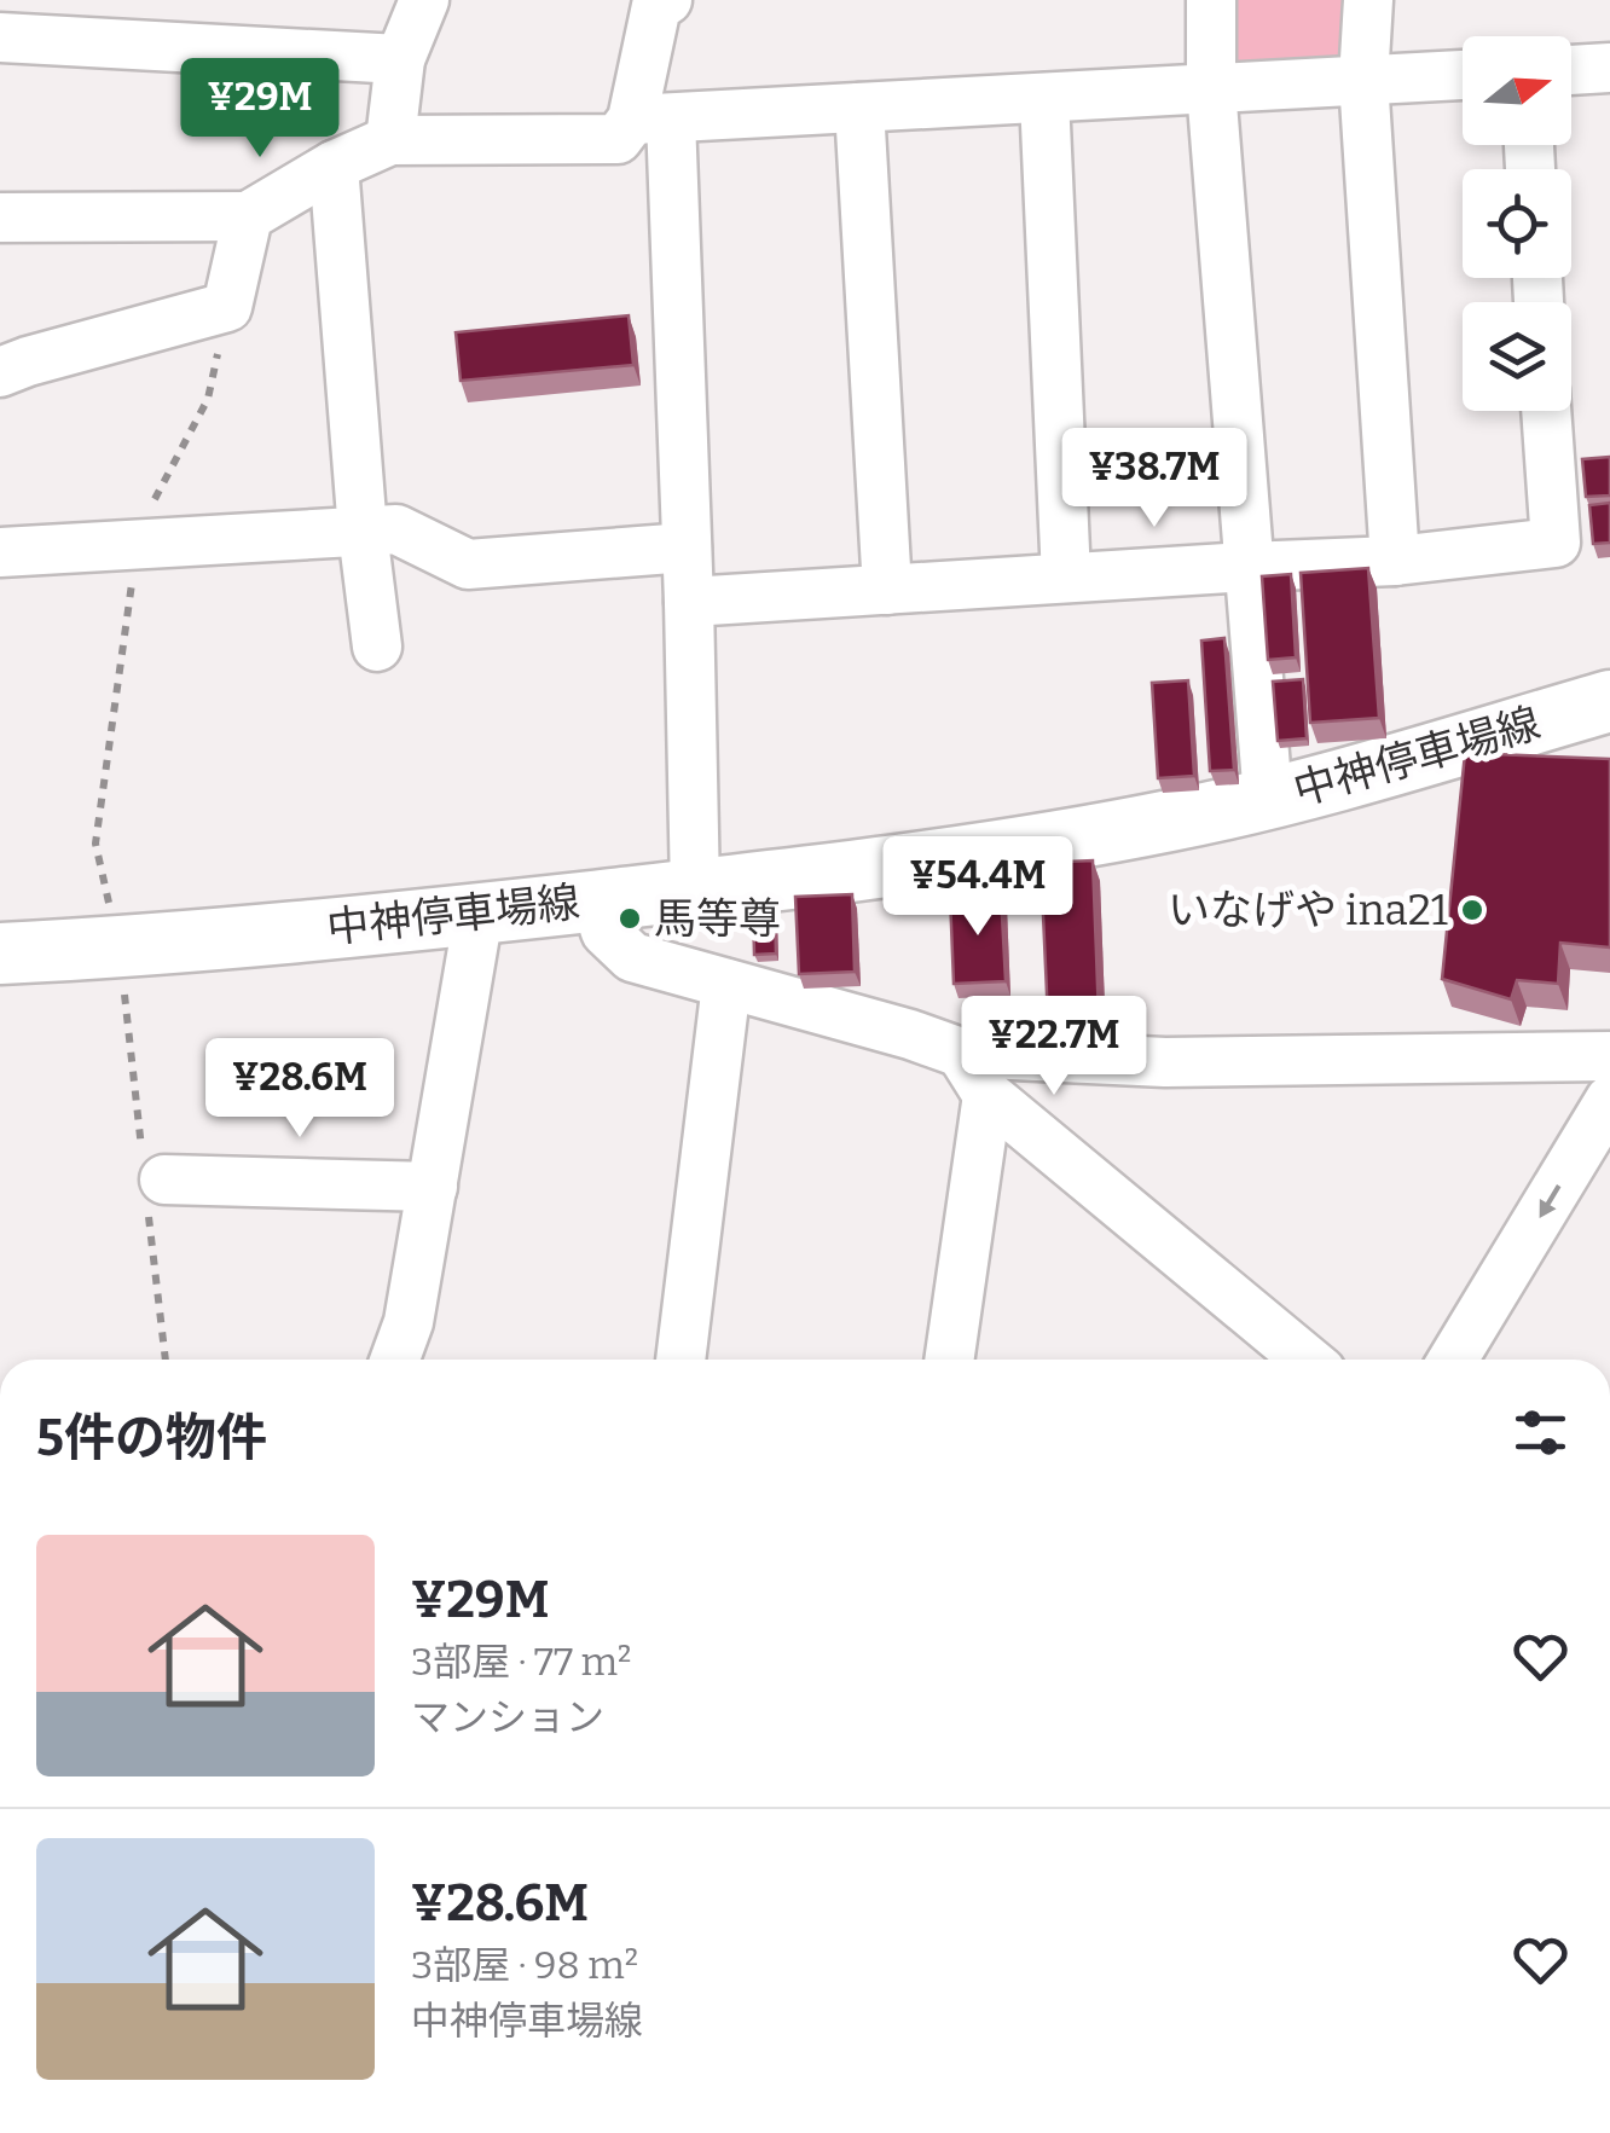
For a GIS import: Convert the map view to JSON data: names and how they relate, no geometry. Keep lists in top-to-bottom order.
{
  "streets": {
    "main road": ["中神停車場線"]
  },
  "places": ["いなげや ina21", "馬等尊"],
  "north": "right",
  "page": {
    "price": [
      "¥29M",
      "¥38.7M",
      "¥54.4M",
      "¥22.7M",
      "¥28.6M"
    ],
    "heading": "5件の物件",
    "list": [
      {
        "name": "¥29M",
        "note": "3部屋 · 77 m² · マンション"
      },
      {
        "name": "¥28.6M",
        "note": "3部屋 · 98 m² · 中神停車場線"
      }
    ]
  }
}
